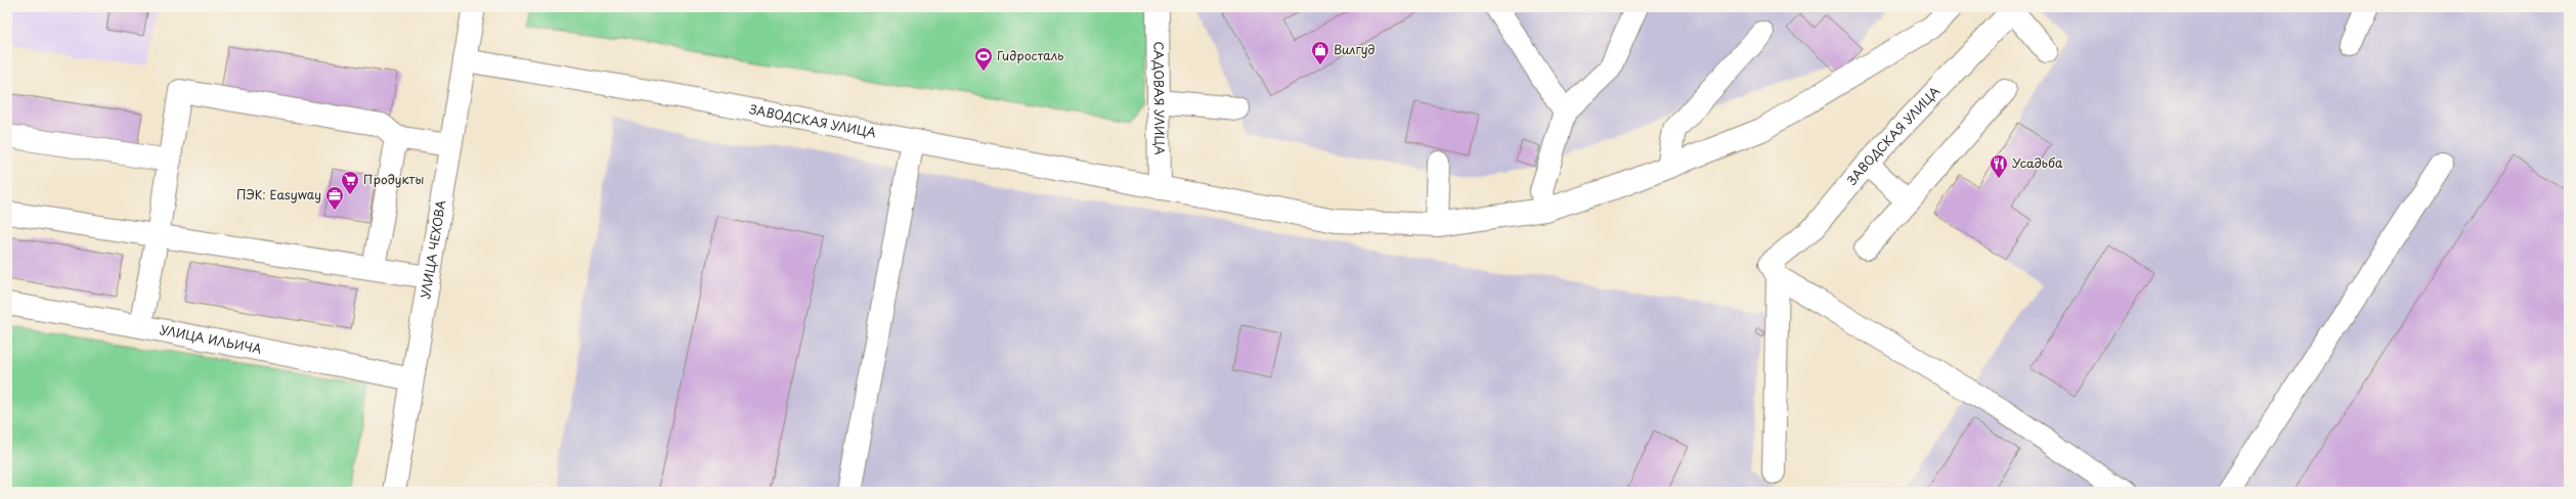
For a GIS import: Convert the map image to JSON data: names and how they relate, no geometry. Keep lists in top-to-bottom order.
{
  "streets": {
    "main road": [
      "САДОВАЯ УЛИЦА",
      "ЗАВОДСКАЯ УЛИЦА",
      "УЛИЦА ЧЕХОВА",
      "УЛИЦА ИЛЬИЧА"
    ]
  },
  "crossings": [
    ["САДОВАЯ УЛИЦА", "ЗАВОДСКАЯ УЛИЦА"],
    ["ЗАВОДСКАЯ УЛИЦА", "УЛИЦА ЧЕХОВА"],
    ["УЛИЦА ЧЕХОВА", "УЛИЦА ИЛЬИЧА"]
  ],
  "places": {
    "shop": ["Вилгуд"],
    "sports": ["Гидросталь"],
    "restaurant": ["Усадьба"],
    "supermarket": ["Продукты"],
    "office": ["ПЭК: Easyway"]
  }
}
